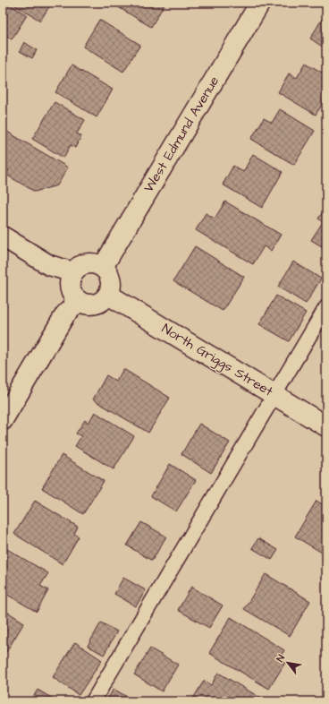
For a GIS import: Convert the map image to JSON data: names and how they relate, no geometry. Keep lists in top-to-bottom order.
{
  "streets": {
    "street": ["West Edmund Avenue", "North Griggs Street"]
  },
  "crossings": [
    ["West Edmund Avenue", "North Griggs Street"]
  ],
  "north": "top left"
}
